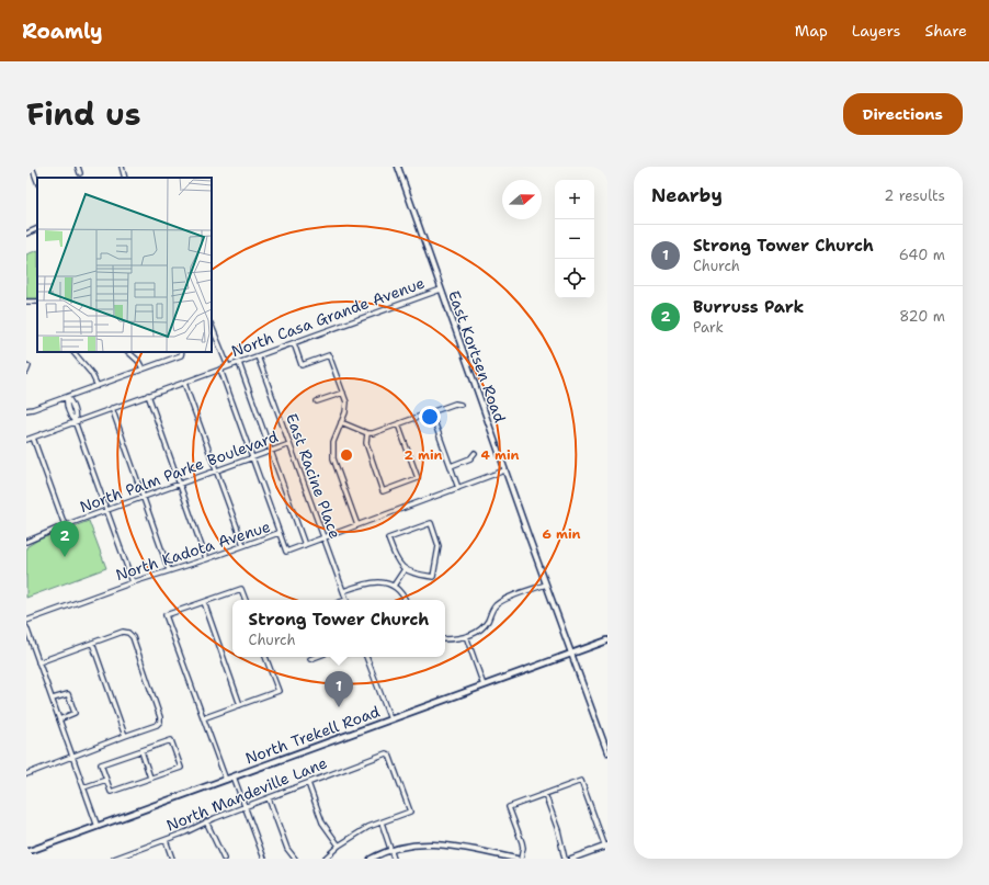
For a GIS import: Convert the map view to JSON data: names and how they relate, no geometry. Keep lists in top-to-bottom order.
{
  "streets": {
    "main road": ["North Trekell Road"],
    "street": [
      "North Casa Grande Avenue",
      "East Kortsen Road",
      "North Palm Parke Boulevard",
      "East Racine Place",
      "North Kadota Avenue",
      "North Mandeville Lane"
    ]
  },
  "crossings": [
    ["North Casa Grande Avenue", "East Kortsen Road"],
    ["North Casa Grande Avenue", "East Racine Place"],
    ["East Kortsen Road", "North Kadota Avenue"],
    ["East Kortsen Road", "North Trekell Road"],
    ["North Palm Parke Boulevard", "East Racine Place"],
    ["East Racine Place", "North Kadota Avenue"]
  ],
  "north": "right",
  "page": {
    "header": "Roamly",
    "nav": ["Map", "Layers", "Share"],
    "title": "Find us",
    "buttons": "Directions",
    "heading": ["Nearby", "2 results"],
    "map_buttons": ["+", "−"],
    "list": [
      {
        "mark": "1",
        "name": "Strong Tower Church",
        "note": "Church",
        "value": "640 m"
      },
      {
        "mark": "2",
        "name": "Burruss Park",
        "note": "Park",
        "value": "820 m"
      }
    ],
    "pins": ["2", "1"],
    "popup": ["Strong Tower Church", "Church"]
  },
  "rings": ["2 min", "4 min", "6 min"]
}
